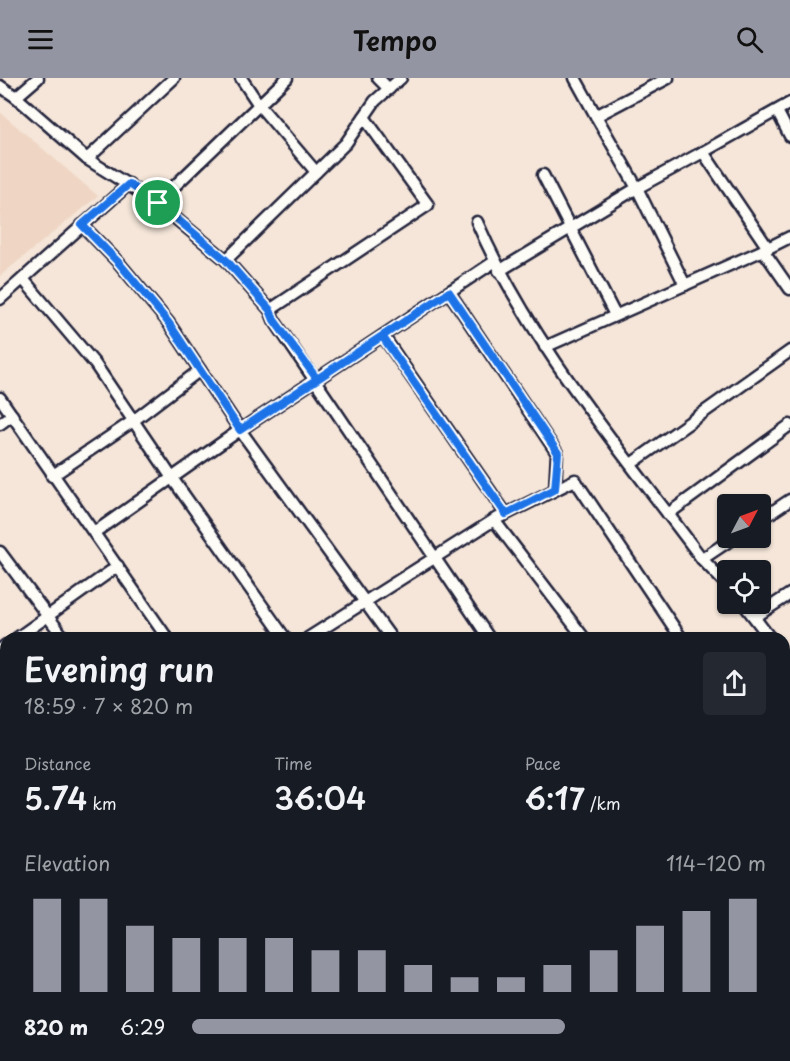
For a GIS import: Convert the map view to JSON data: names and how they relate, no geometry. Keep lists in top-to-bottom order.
{
  "north": "top right",
  "page": {
    "header": "Tempo",
    "heading": ["Evening run", "18:59 · 7 × 820 m"],
    "stats": [
      ["Distance", "5.74 km"],
      ["Time", "36:04"],
      ["Pace", "6:17 /km"]
    ],
    "chart": ["Elevation", "114–120 m"],
    "list": [
      {
        "name": "820 m",
        "note": "6:29"
      }
    ]
  }
}
